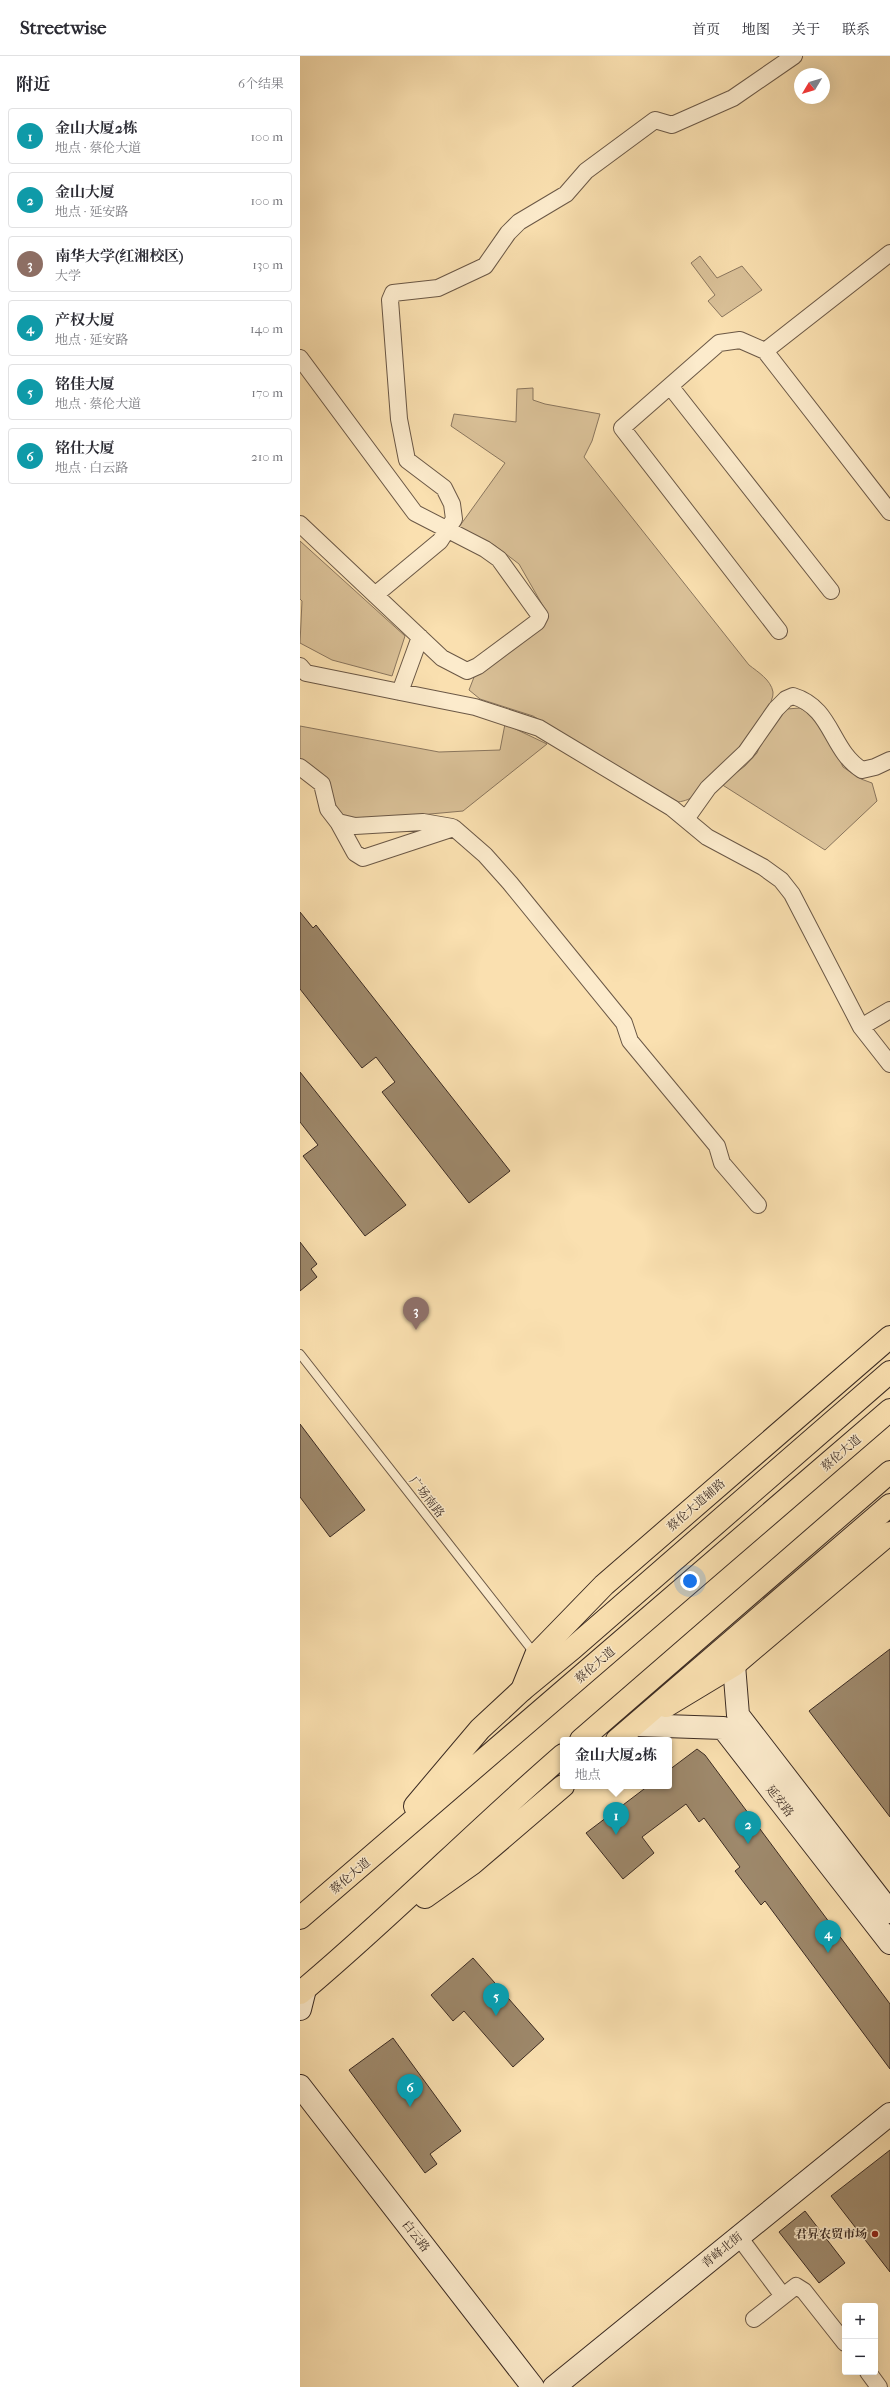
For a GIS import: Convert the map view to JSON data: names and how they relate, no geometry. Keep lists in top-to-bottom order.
{
  "streets": {
    "main road": ["蔡伦大道", "蔡伦大道辅路"],
    "street": ["延安路", "白云路", "青峰北街"],
    "lane": ["广场南路"]
  },
  "crossings": [
    ["广场南路", "蔡伦大道辅路"]
  ],
  "places": ["君昇农贸市场"],
  "north": "bottom left",
  "page": {
    "header": "Streetwise",
    "nav": [
      "首页",
      "地图",
      "关于",
      "联系"
    ],
    "heading": ["附近", "6个结果"],
    "list": [
      {
        "mark": "1",
        "name": "金山大厦2栋",
        "note": "地点 · 蔡伦大道",
        "value": "100 m"
      },
      {
        "mark": "2",
        "name": "金山大厦",
        "note": "地点 · 延安路",
        "value": "100 m"
      },
      {
        "mark": "3",
        "name": "南华大学(红湘校区)",
        "note": "大学",
        "value": "130 m"
      },
      {
        "mark": "4",
        "name": "产权大厦",
        "note": "地点 · 延安路",
        "value": "140 m"
      },
      {
        "mark": "5",
        "name": "铭佳大厦",
        "note": "地点 · 蔡伦大道",
        "value": "170 m"
      },
      {
        "mark": "6",
        "name": "铭仕大厦",
        "note": "地点 · 白云路",
        "value": "210 m"
      }
    ],
    "pins": [
      "3",
      "1",
      "2",
      "4",
      "5",
      "6"
    ],
    "popup": ["金山大厦2栋", "地点"],
    "map_buttons": ["+", "−"]
  }
}
